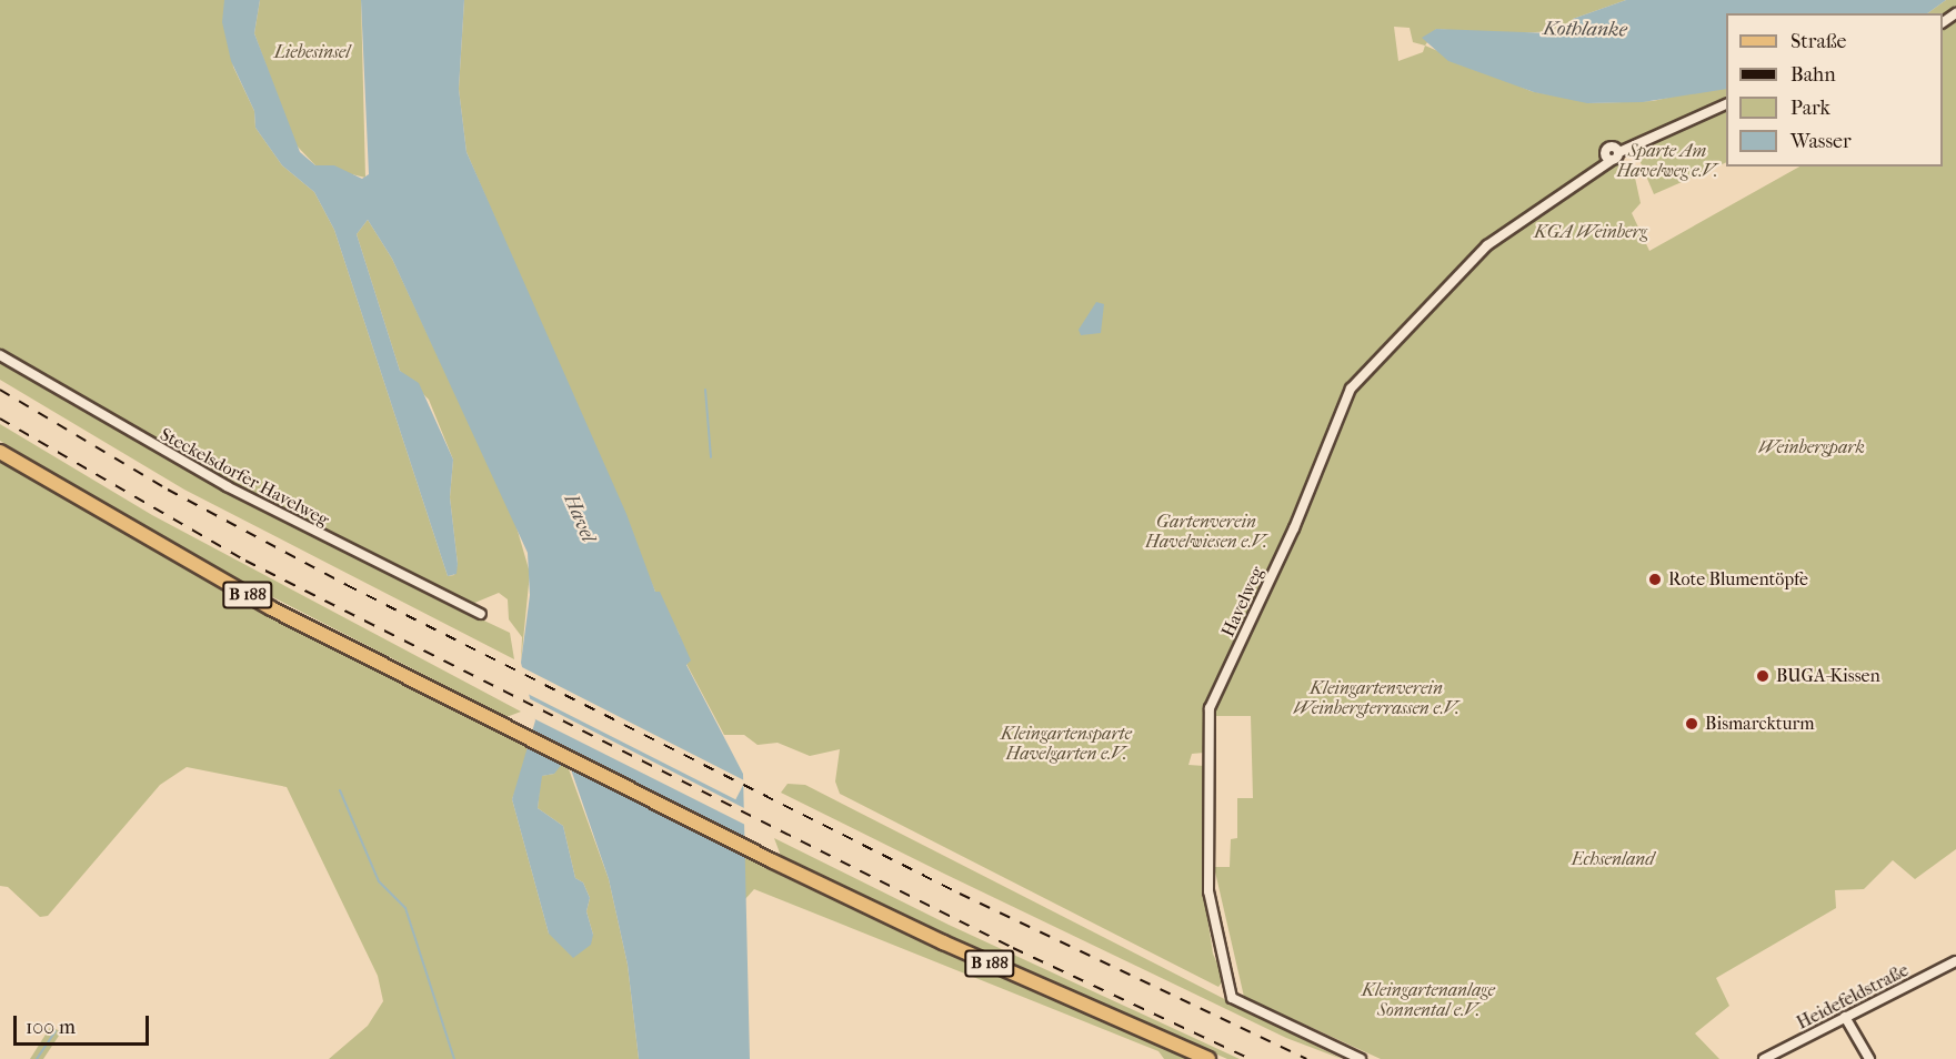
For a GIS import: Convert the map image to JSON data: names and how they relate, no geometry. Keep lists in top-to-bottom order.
{
  "streets": {
    "main road": ["B 188"],
    "street": ["Steckelsdorfer Havelweg", "Havelweg", "Heidefeldstraße"]
  },
  "water": ["Kothlanke", "Havel"],
  "parks": [
    "Liebesinsel",
    "Sparte Am Havelweg e.V.",
    "KGA Weinberg",
    "Weinbergpark",
    "Gartenverein Havelwiesen e.V.",
    "Kleingartenverein Weinbergterrassen e.V.",
    "Kleingartensparte Havelgarten e.V.",
    "Echsenland",
    "Kleingartenanlage Sonnental e.V."
  ],
  "places": ["Rote Blumentöpfe", "BUGA-Kissen", "Bismarckturm"],
  "legend": [
    "Straße",
    "Bahn",
    "Park",
    "Wasser"
  ],
  "scale_bar": "100 m"
}
